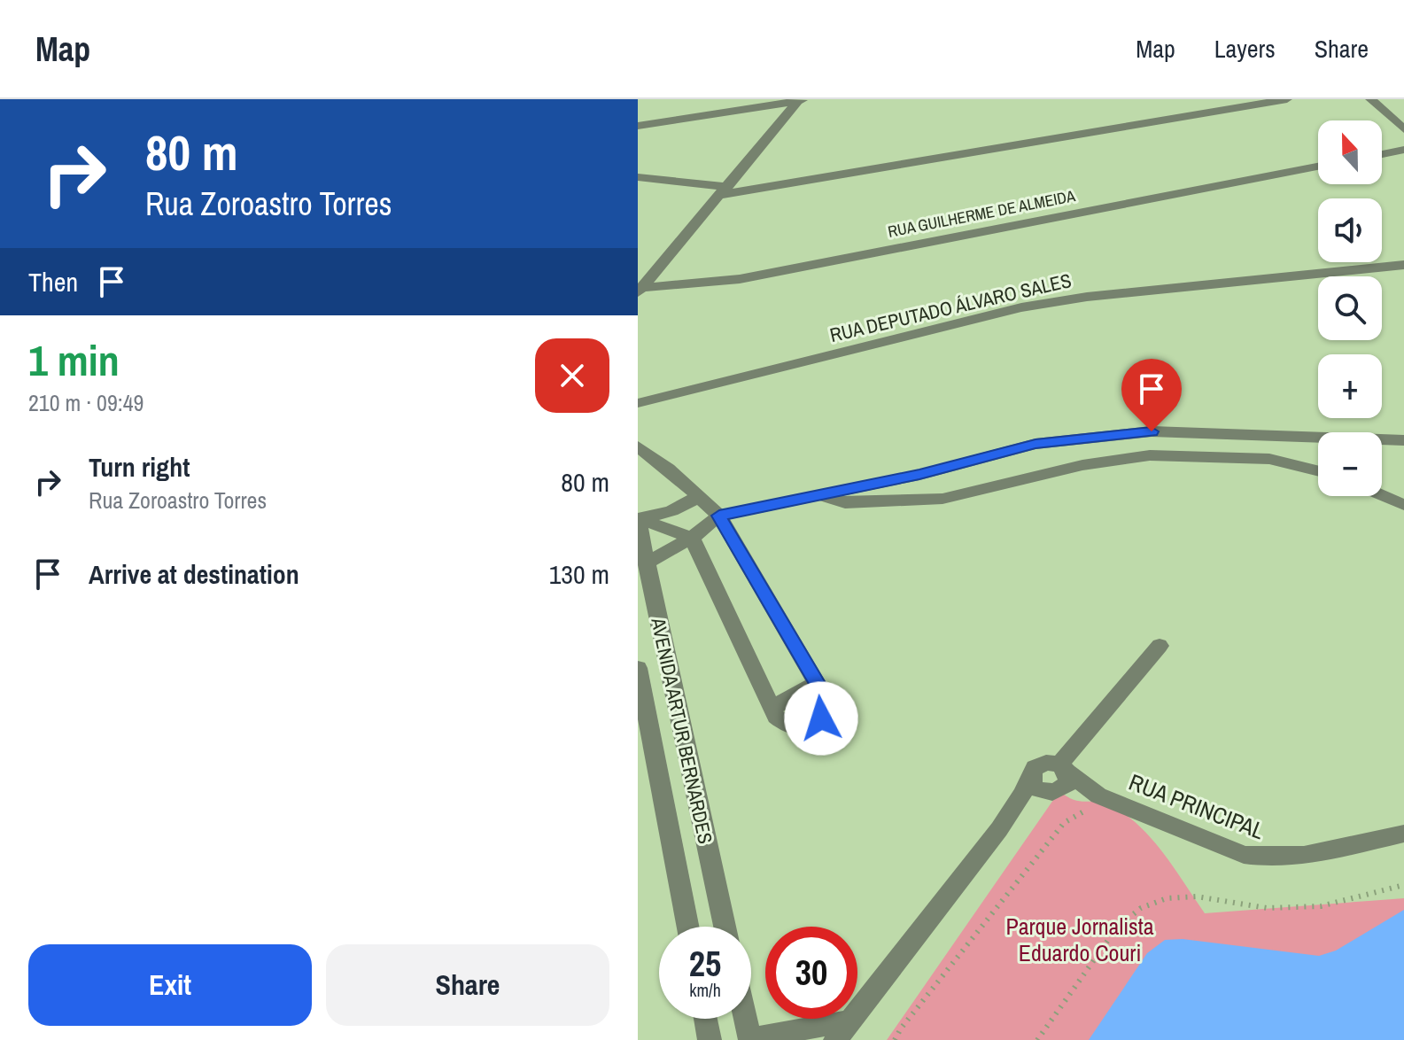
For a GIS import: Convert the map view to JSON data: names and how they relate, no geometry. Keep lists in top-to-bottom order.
{
  "streets": {
    "street": [
      "RUA GUILHERME DE ALMEIDA",
      "RUA DEPUTADO ÁLVARO SALES",
      "AVENIDA ARTUR BERNARDES",
      "RUA PRINCIPAL"
    ]
  },
  "parks": ["Parque Jornalista Eduardo Couri"],
  "north": "top",
  "page": {
    "header": "Map",
    "nav": ["Map", "Layers", "Share"],
    "turn": ["80 m", "Rua Zoroastro Torres"],
    "map_buttons": ["+", "−"],
    "then": "Then",
    "heading": ["1 min", "210 m · 09:49"],
    "list": [
      {
        "name": "Turn right",
        "note": "Rua Zoroastro Torres",
        "value": "80 m"
      },
      {
        "name": "Arrive at destination",
        "value": "130 m"
      }
    ],
    "speed": "25 km/h",
    "limit": "30",
    "buttons": ["Exit", "Share"]
  }
}
